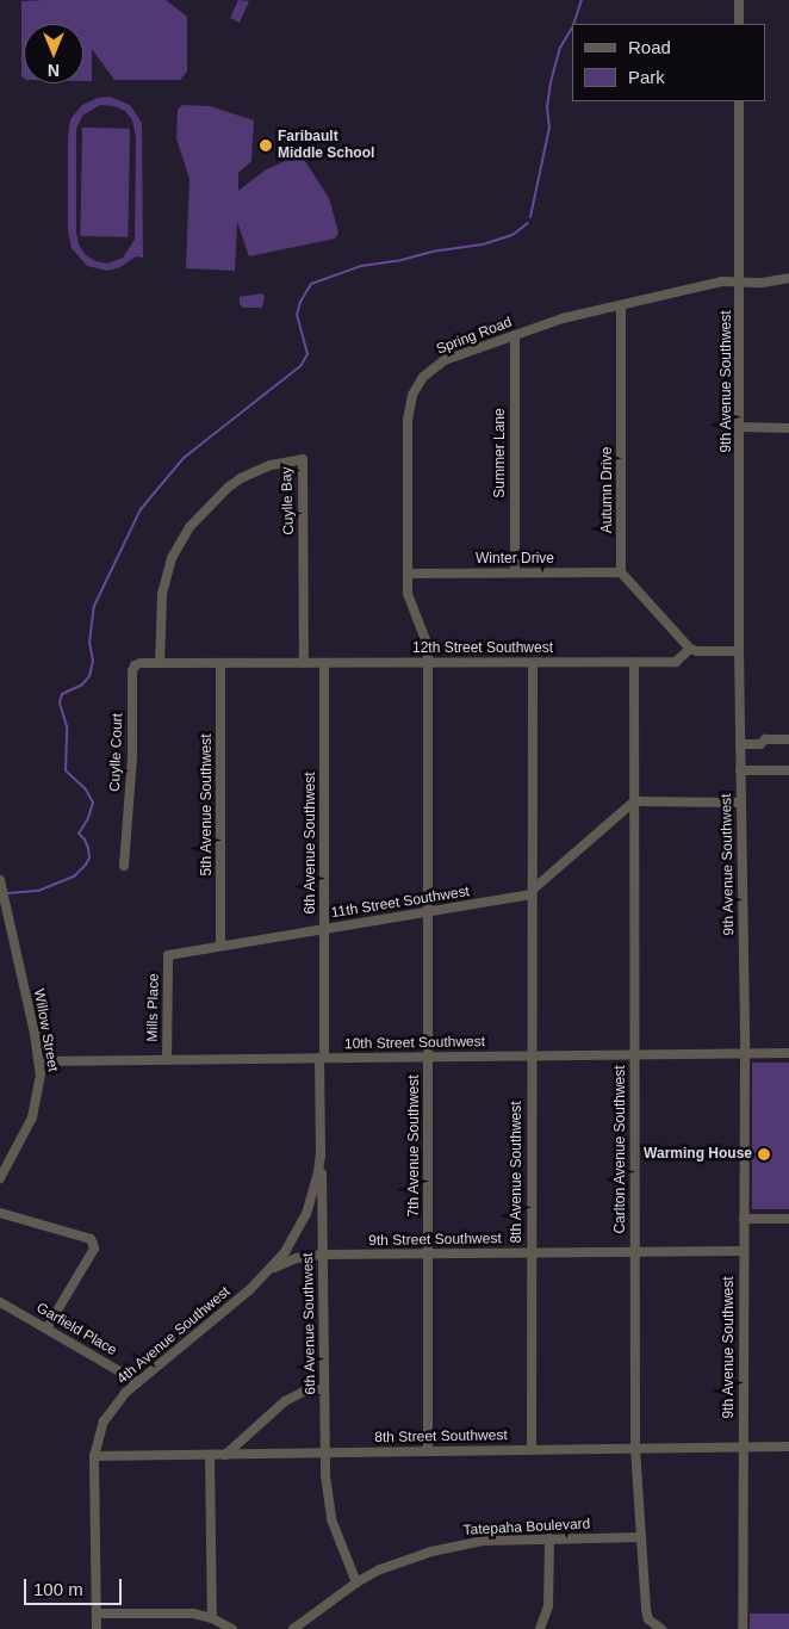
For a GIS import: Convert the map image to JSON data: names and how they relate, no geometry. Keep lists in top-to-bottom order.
{
  "streets": {
    "street": [
      "Spring Road",
      "9th Avenue Southwest",
      "Summer Lane",
      "Autumn Drive",
      "Cuylle Bay",
      "Winter Drive",
      "12th Street Southwest",
      "Cuylle Court",
      "5th Avenue Southwest",
      "6th Avenue Southwest",
      "11th Street Southwest",
      "Mills Place",
      "Willow Street",
      "10th Street Southwest",
      "7th Avenue Southwest",
      "Carlton Avenue Southwest",
      "8th Avenue Southwest",
      "9th Street Southwest",
      "Garfield Place",
      "4th Avenue Southwest",
      "8th Street Southwest",
      "Tatepaha Boulevard"
    ]
  },
  "crossings": [
    ["Spring Road", "9th Avenue Southwest"],
    ["Spring Road", "Summer Lane"],
    ["Spring Road", "Autumn Drive"],
    ["Spring Road", "Winter Drive"],
    ["Spring Road", "12th Street Southwest"],
    ["Spring Road", "7th Avenue Southwest"],
    ["9th Avenue Southwest", "10th Street Southwest"],
    ["9th Avenue Southwest", "9th Street Southwest"],
    ["9th Avenue Southwest", "8th Street Southwest"],
    ["Summer Lane", "Winter Drive"],
    ["Autumn Drive", "Winter Drive"],
    ["Cuylle Bay", "12th Street Southwest"],
    ["Cuylle Bay", "Cuylle Court"],
    ["12th Street Southwest", "5th Avenue Southwest"],
    ["12th Street Southwest", "6th Avenue Southwest"],
    ["12th Street Southwest", "7th Avenue Southwest"],
    ["12th Street Southwest", "Carlton Avenue Southwest"],
    ["12th Street Southwest", "8th Avenue Southwest"],
    ["5th Avenue Southwest", "11th Street Southwest"],
    ["6th Avenue Southwest", "11th Street Southwest"],
    ["6th Avenue Southwest", "10th Street Southwest"],
    ["6th Avenue Southwest", "9th Street Southwest"],
    ["6th Avenue Southwest", "4th Avenue Southwest"],
    ["6th Avenue Southwest", "8th Street Southwest"],
    ["6th Avenue Southwest", "Tatepaha Boulevard"],
    ["11th Street Southwest", "Mills Place"],
    ["11th Street Southwest", "7th Avenue Southwest"],
    ["11th Street Southwest", "8th Avenue Southwest"],
    ["Mills Place", "10th Street Southwest"],
    ["Willow Street", "10th Street Southwest"],
    ["10th Street Southwest", "7th Avenue Southwest"],
    ["10th Street Southwest", "Carlton Avenue Southwest"],
    ["10th Street Southwest", "8th Avenue Southwest"],
    ["7th Avenue Southwest", "9th Street Southwest"],
    ["7th Avenue Southwest", "8th Street Southwest"],
    ["Carlton Avenue Southwest", "9th Street Southwest"],
    ["Carlton Avenue Southwest", "8th Street Southwest"],
    ["Carlton Avenue Southwest", "Tatepaha Boulevard"],
    ["8th Avenue Southwest", "9th Street Southwest"],
    ["8th Avenue Southwest", "8th Street Southwest"],
    ["9th Street Southwest", "4th Avenue Southwest"],
    ["Garfield Place", "4th Avenue Southwest"],
    ["4th Avenue Southwest", "8th Street Southwest"]
  ],
  "places": ["Faribault Middle School", "Warming House"],
  "legend": ["Road", "Park"],
  "scale_bar": "100 m",
  "north": "bottom"
}
